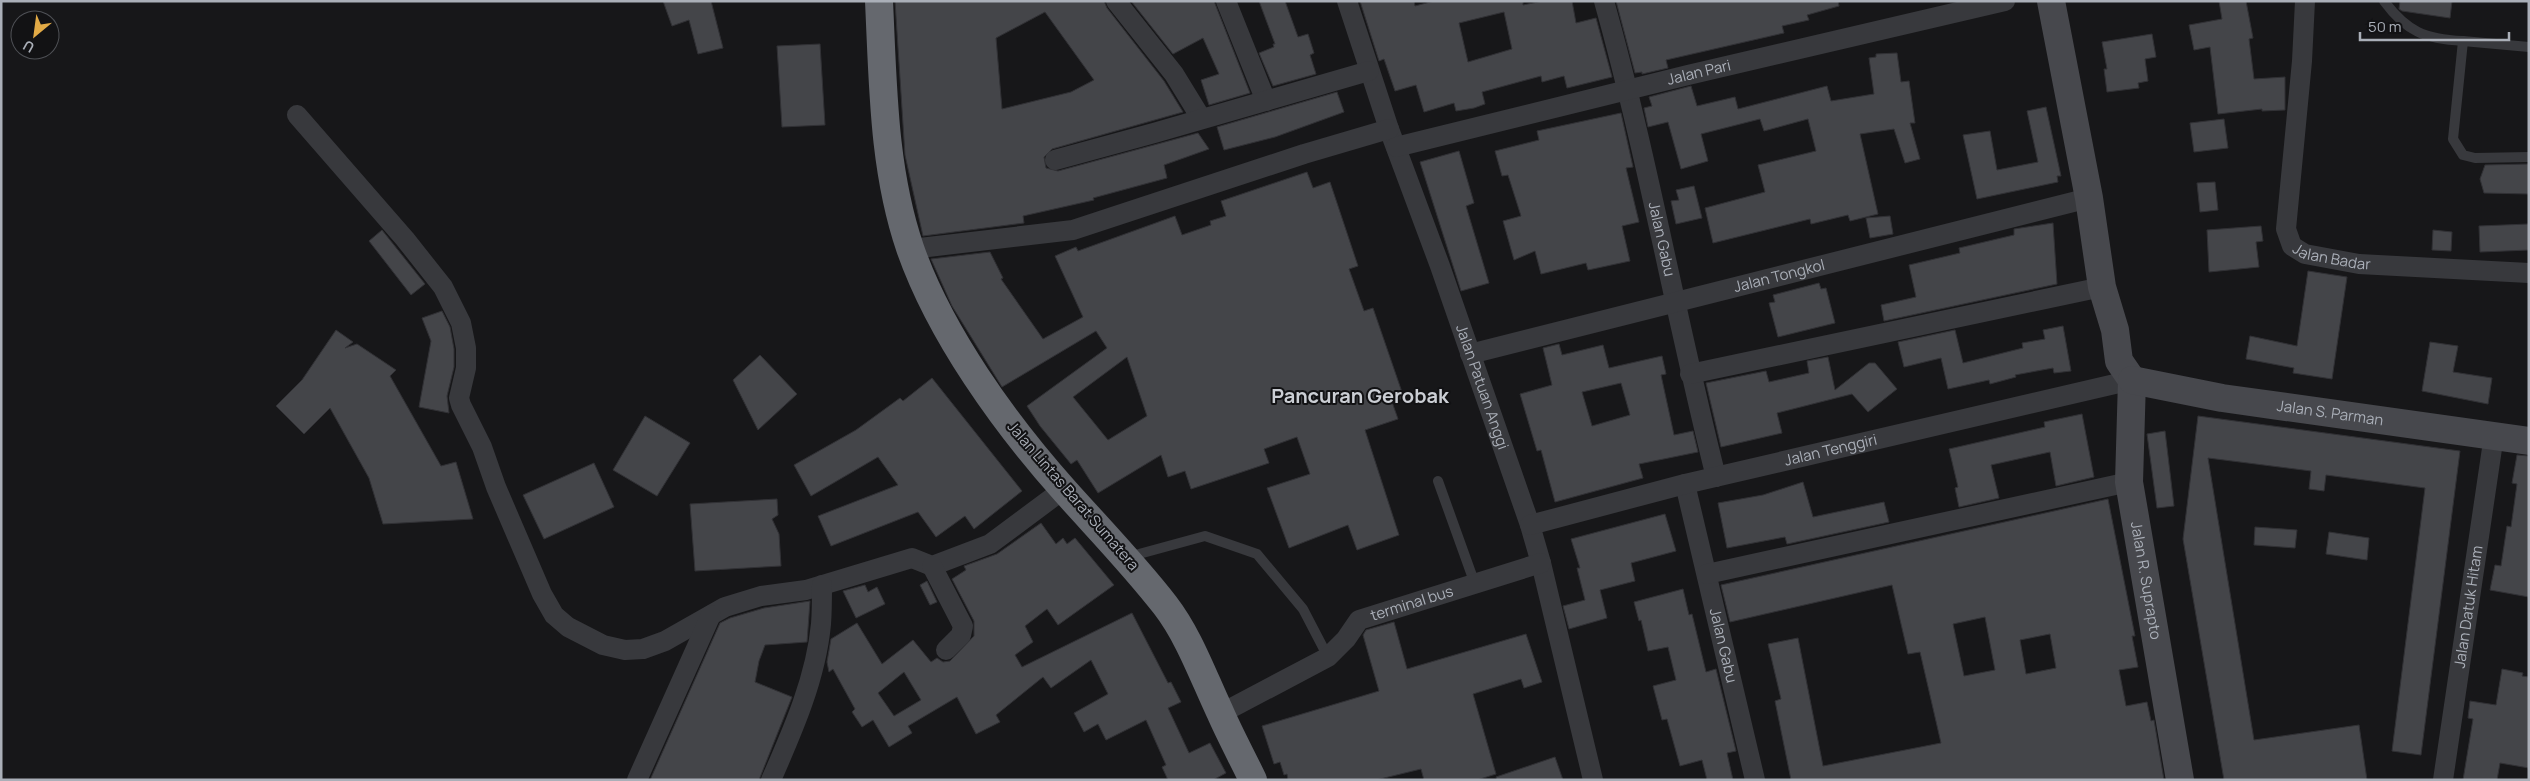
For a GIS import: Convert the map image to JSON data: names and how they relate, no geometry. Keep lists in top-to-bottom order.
{
  "streets": {
    "highway": ["Jalan Lintas Barat Sumatera"],
    "main road": ["Jalan S. Parman", "Jalan R. Suprapto"],
    "street": [
      "Jalan Pari",
      "Jalan Gabu",
      "Jalan Badar",
      "Jalan Tongkol",
      "Jalan Patuan Anggi",
      "Jalan Tenggiri",
      "terminal bus",
      "Jalan Datuk Hitam"
    ]
  },
  "crossings": [
    ["Jalan Pari", "Jalan Gabu"],
    ["Jalan Pari", "Jalan Patuan Anggi"],
    ["Jalan Pari", "Jalan Lintas Barat Sumatera"],
    ["Jalan Gabu", "Jalan Tongkol"],
    ["Jalan Gabu", "Jalan Tenggiri"],
    ["Jalan Tongkol", "Jalan Patuan Anggi"],
    ["Jalan Patuan Anggi", "Jalan Tenggiri"],
    ["Jalan Patuan Anggi", "terminal bus"],
    ["Jalan S. Parman", "Jalan Tenggiri"],
    ["Jalan S. Parman", "Jalan R. Suprapto"],
    ["Jalan S. Parman", "Jalan Datuk Hitam"],
    ["Jalan Tenggiri", "Jalan R. Suprapto"],
    ["Jalan Lintas Barat Sumatera", "terminal bus"]
  ],
  "districts": ["Pancuran Gerobak"],
  "scale_bar": "50 m",
  "north": "bottom left"
}
